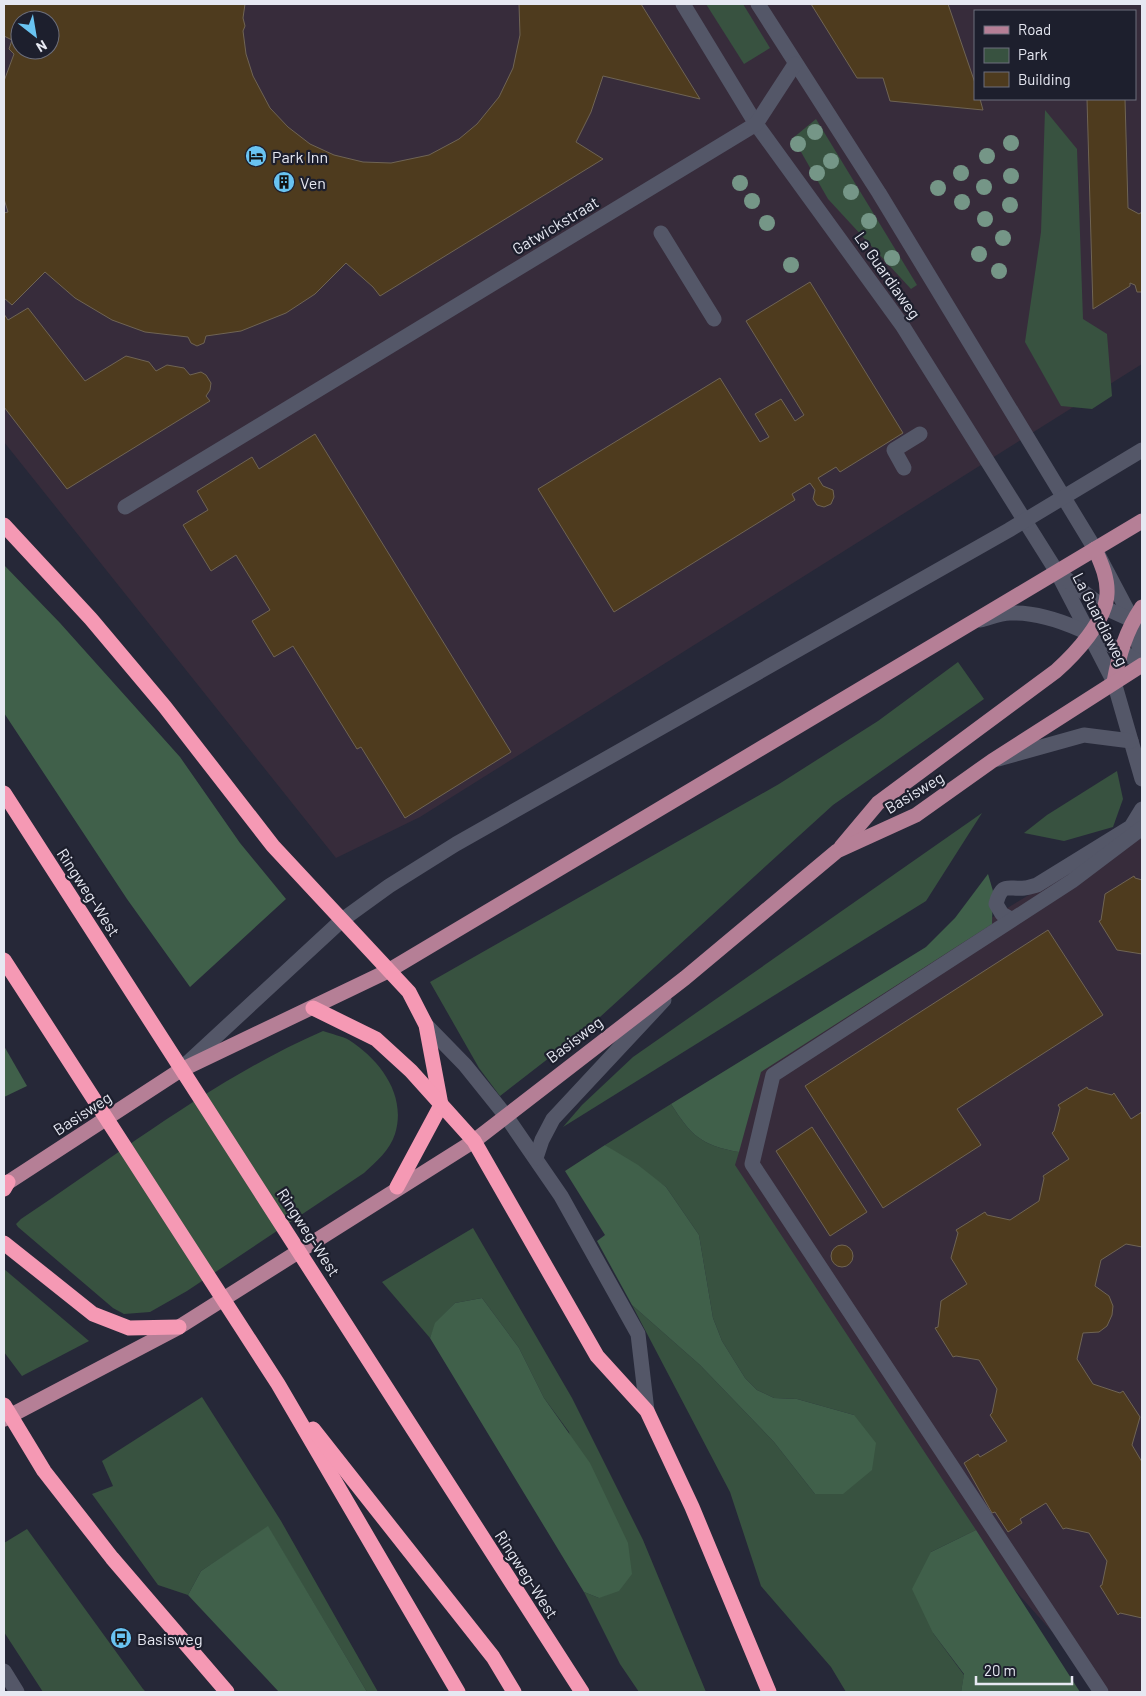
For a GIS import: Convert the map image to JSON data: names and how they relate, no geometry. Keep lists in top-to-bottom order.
{
  "streets": {
    "highway": ["Ringweg-West"],
    "main road": ["Basisweg"],
    "street": ["Gatwickstraat", "La Guardiaweg"]
  },
  "crossings": [
    ["Gatwickstraat", "La Guardiaweg"],
    ["La Guardiaweg", "Basisweg"]
  ],
  "places": {
    "hotel": ["Park Inn"],
    "building": ["Ven"],
    "bus stop": ["Basisweg"]
  },
  "legend": ["Road", "Park", "Building"],
  "scale_bar": "20 m",
  "north": "bottom right"
}
